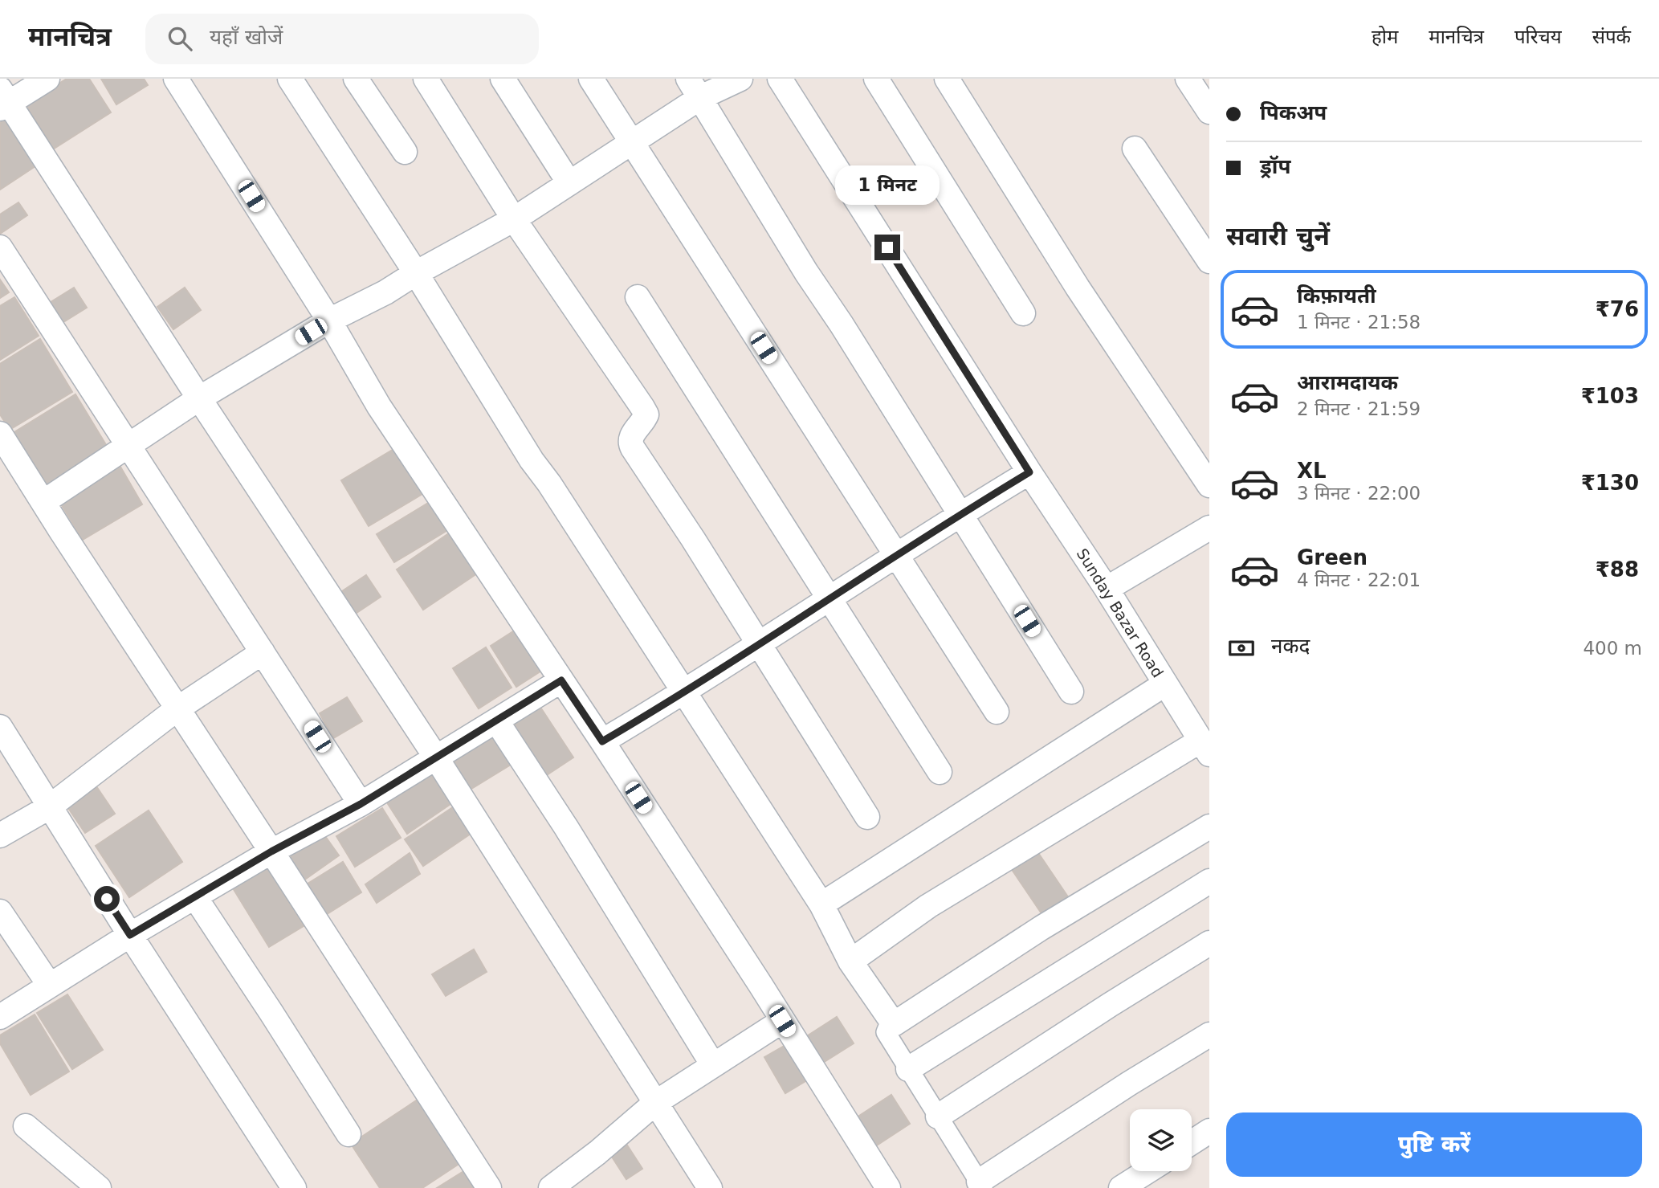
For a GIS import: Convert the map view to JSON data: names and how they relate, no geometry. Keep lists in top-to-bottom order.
{
  "streets": {
    "street": ["Sunday Bazar Road"]
  },
  "page": {
    "header": "मानचित्र",
    "search": "यहाँ खोजें",
    "nav": [
      "होम",
      "मानचित्र",
      "परिचय",
      "संपर्क"
    ],
    "banner": ["पिकअप", "ड्रॉप"],
    "bubble": "1 मिनट",
    "heading": "सवारी चुनें",
    "list": [
      {
        "name": "किफ़ायती",
        "note": "1 मिनट · 21:58",
        "value": "₹76"
      },
      {
        "name": "आरामदायक",
        "note": "2 मिनट · 21:59",
        "value": "₹103"
      },
      {
        "name": "XL",
        "note": "3 मिनट · 22:00",
        "value": "₹130"
      },
      {
        "name": "Green",
        "note": "4 मिनट · 22:01",
        "value": "₹88"
      }
    ],
    "pay": ["नकद", "400 m"],
    "buttons": "पुष्टि करें"
  }
}
